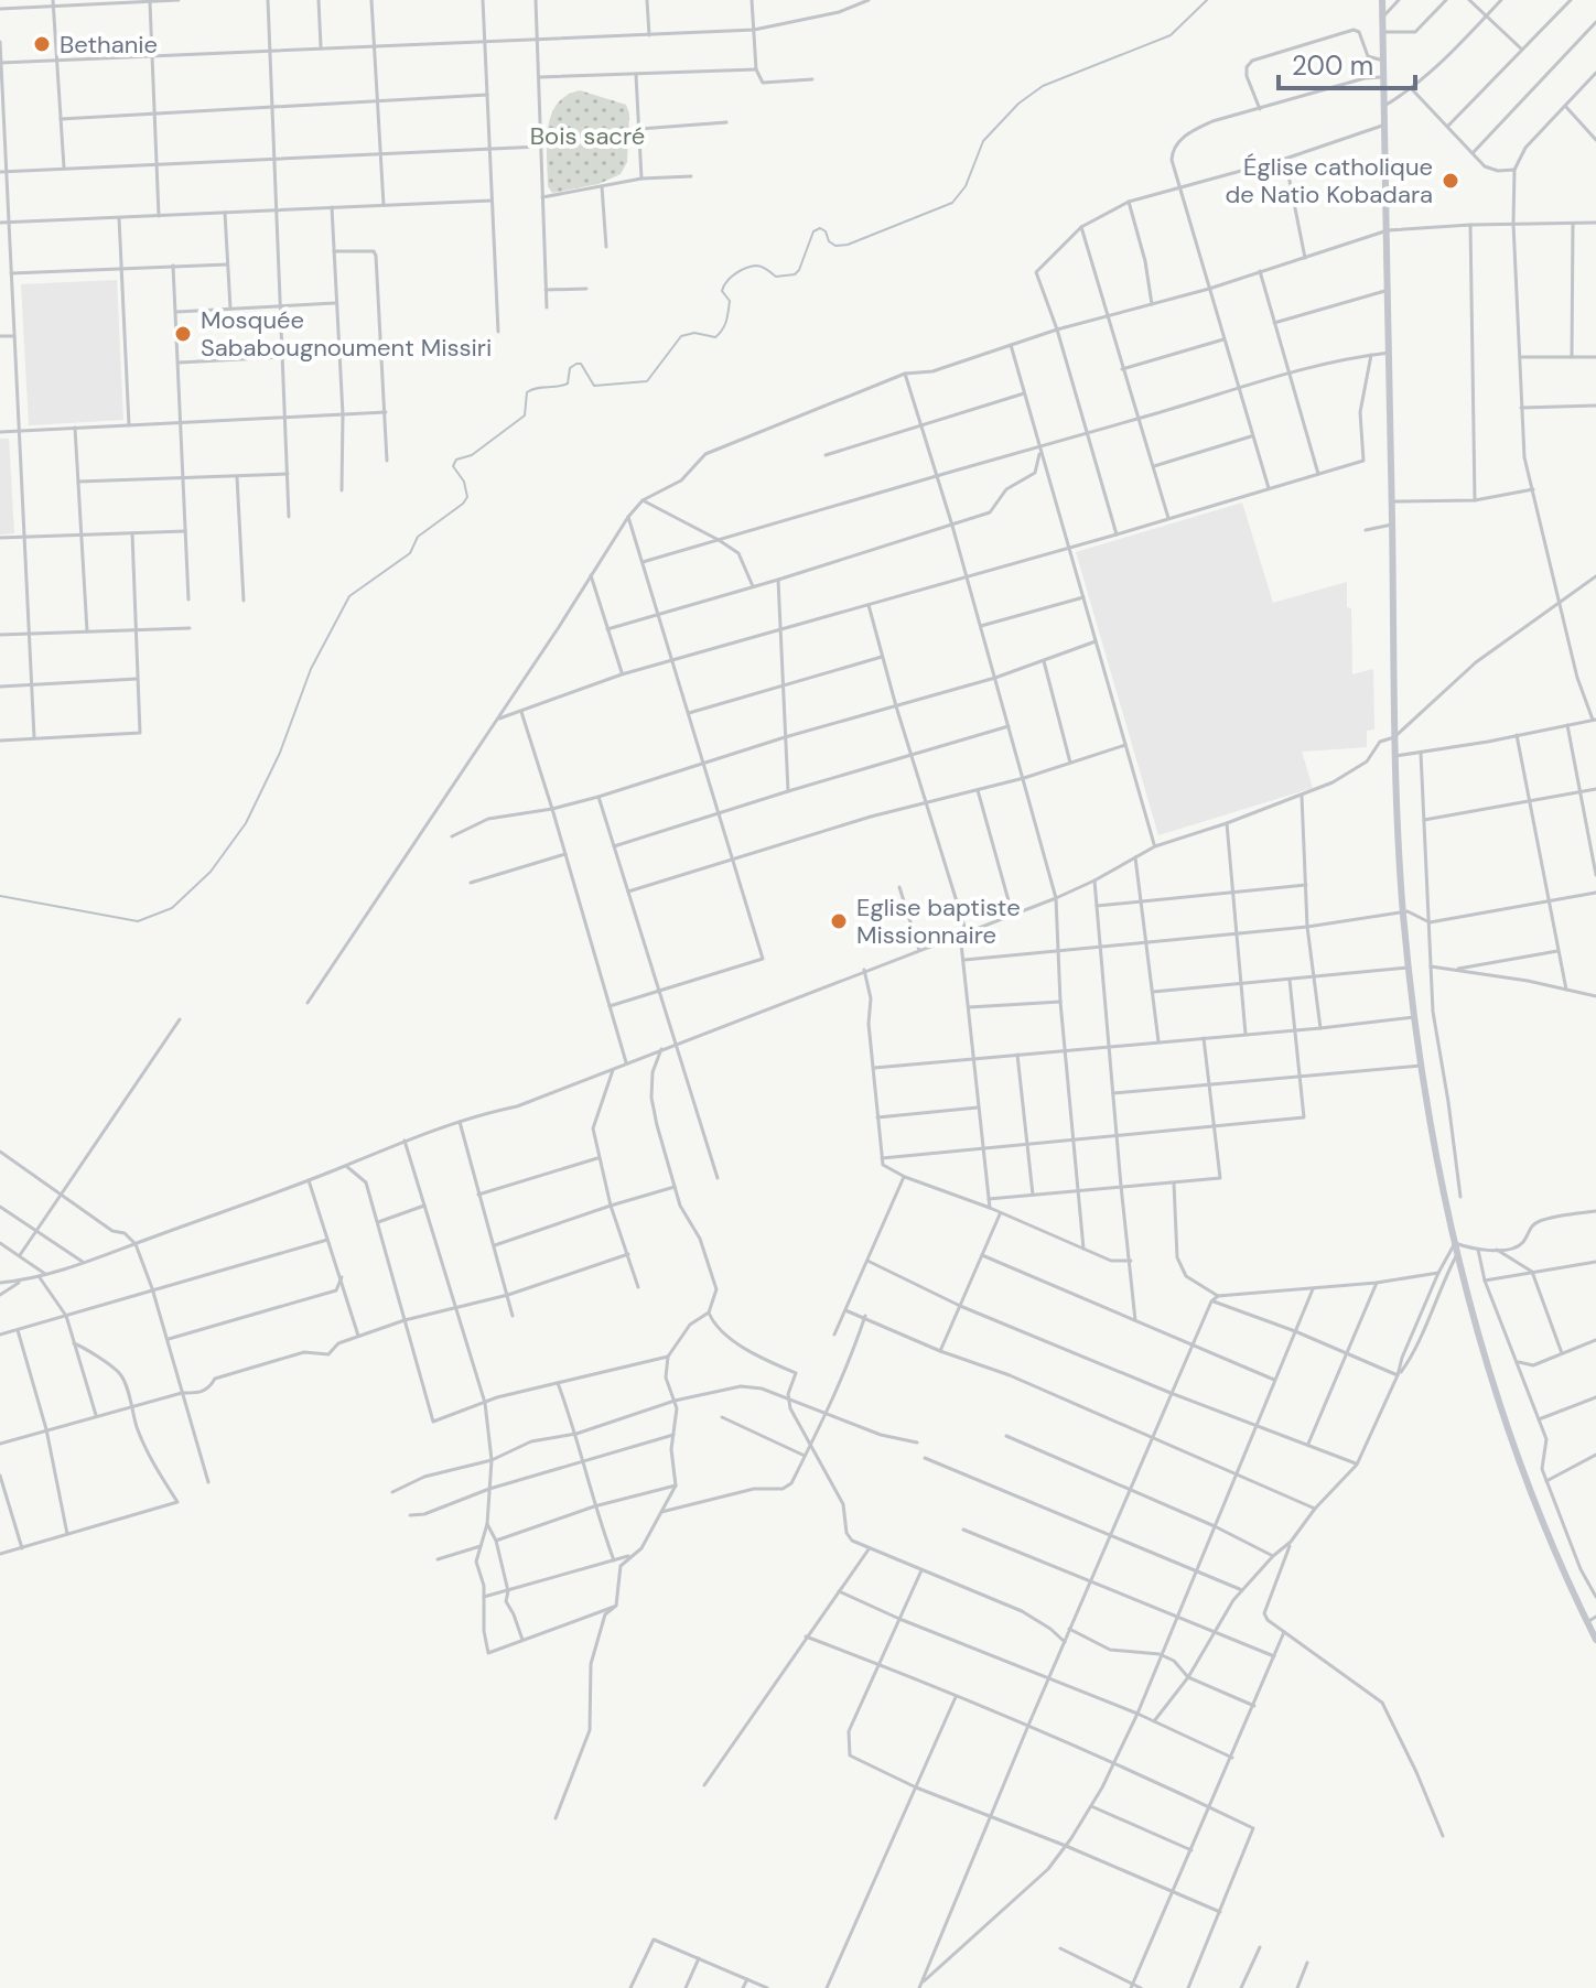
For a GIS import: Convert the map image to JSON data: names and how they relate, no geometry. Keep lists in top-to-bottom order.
{
  "parks": ["Bois sacré"],
  "places": [
    "Bethanie",
    "Église catholique de Natio Kobadara",
    "Mosquée Sababougnoument Missiri",
    "Eglise baptiste Missionnaire"
  ],
  "scale_bar": "200 m"
}
